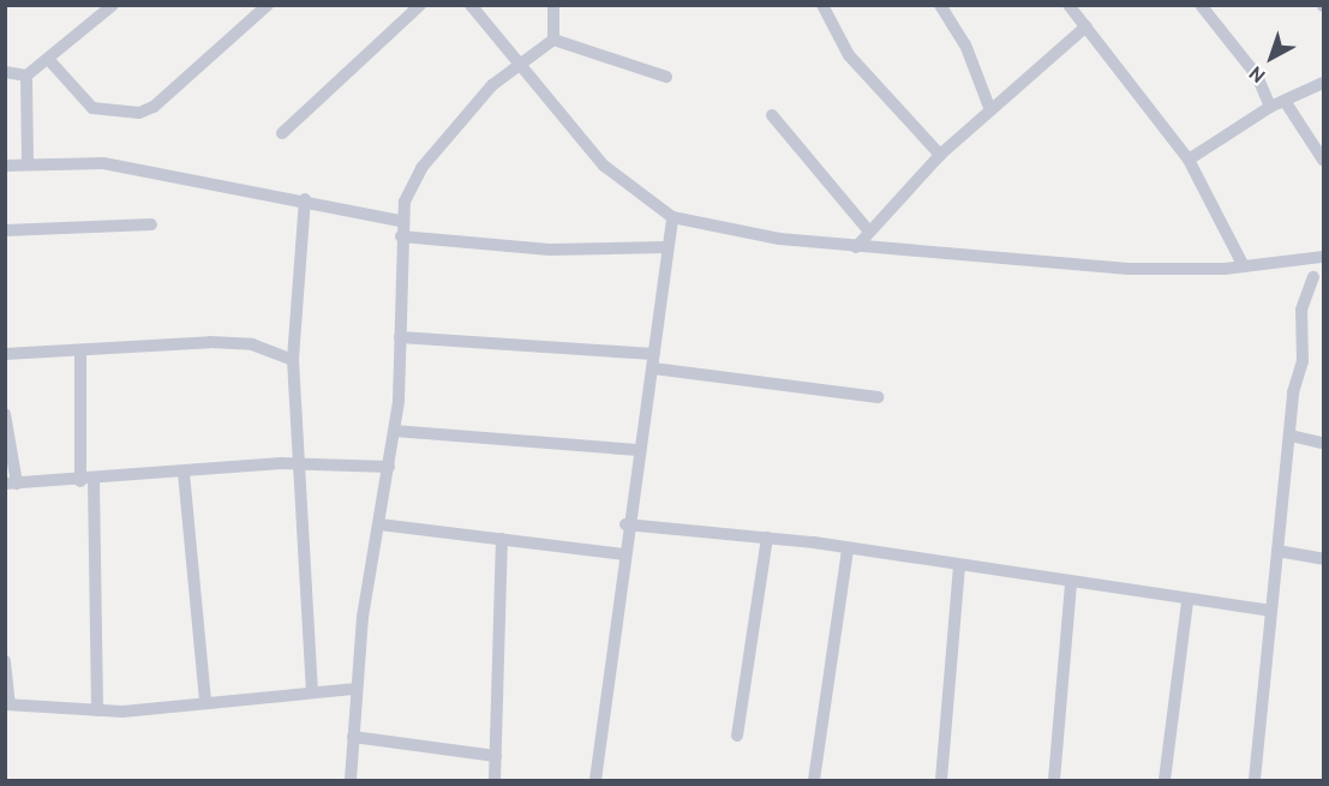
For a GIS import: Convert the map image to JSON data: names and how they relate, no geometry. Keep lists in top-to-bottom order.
{
  "north": "bottom left"
}
